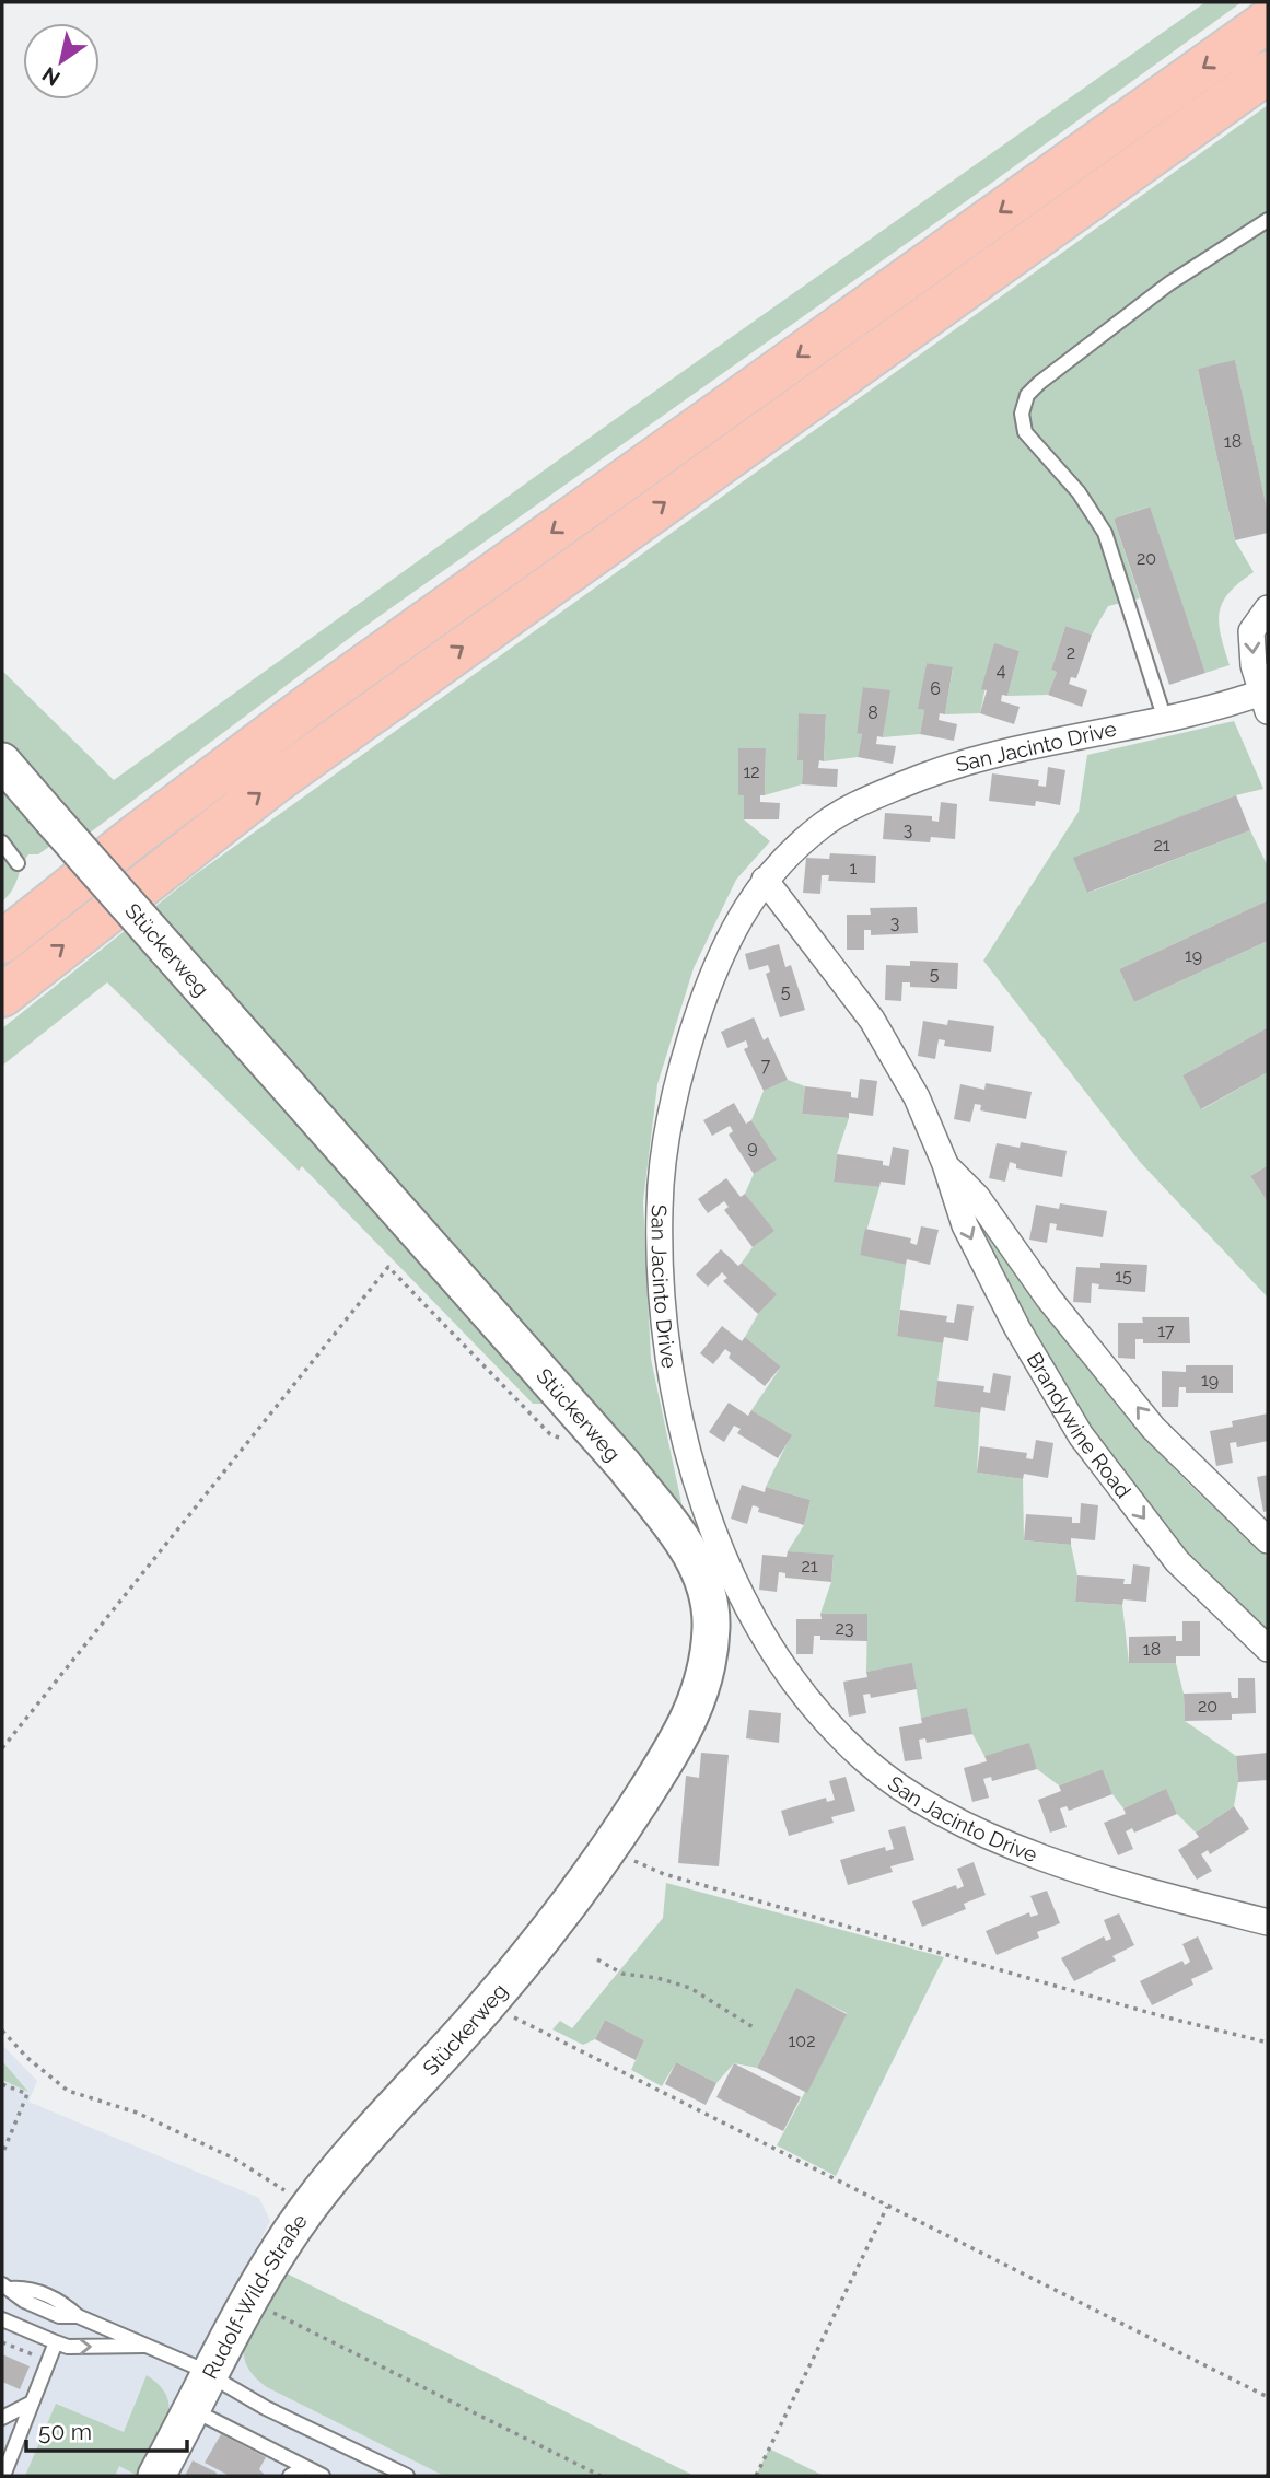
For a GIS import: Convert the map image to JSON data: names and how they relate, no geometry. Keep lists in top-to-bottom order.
{
  "streets": {
    "street": [
      "San Jacinto Drive",
      "Stückerweg",
      "Brandywine Road",
      "Rudolf-Wild-Straße"
    ]
  },
  "crossings": [
    ["San Jacinto Drive", "Brandywine Road"],
    ["Stückerweg", "Rudolf-Wild-Straße"]
  ],
  "house_numbers": [
    "18",
    "20",
    "2",
    "4",
    "6",
    "8",
    "12",
    "3",
    "21",
    "1",
    "3",
    "19",
    "5",
    "5",
    "7",
    "9",
    "15",
    "17",
    "19",
    "21",
    "23",
    "18",
    "20",
    "102"
  ],
  "scale_bar": "50 m",
  "north": "bottom left"
}
